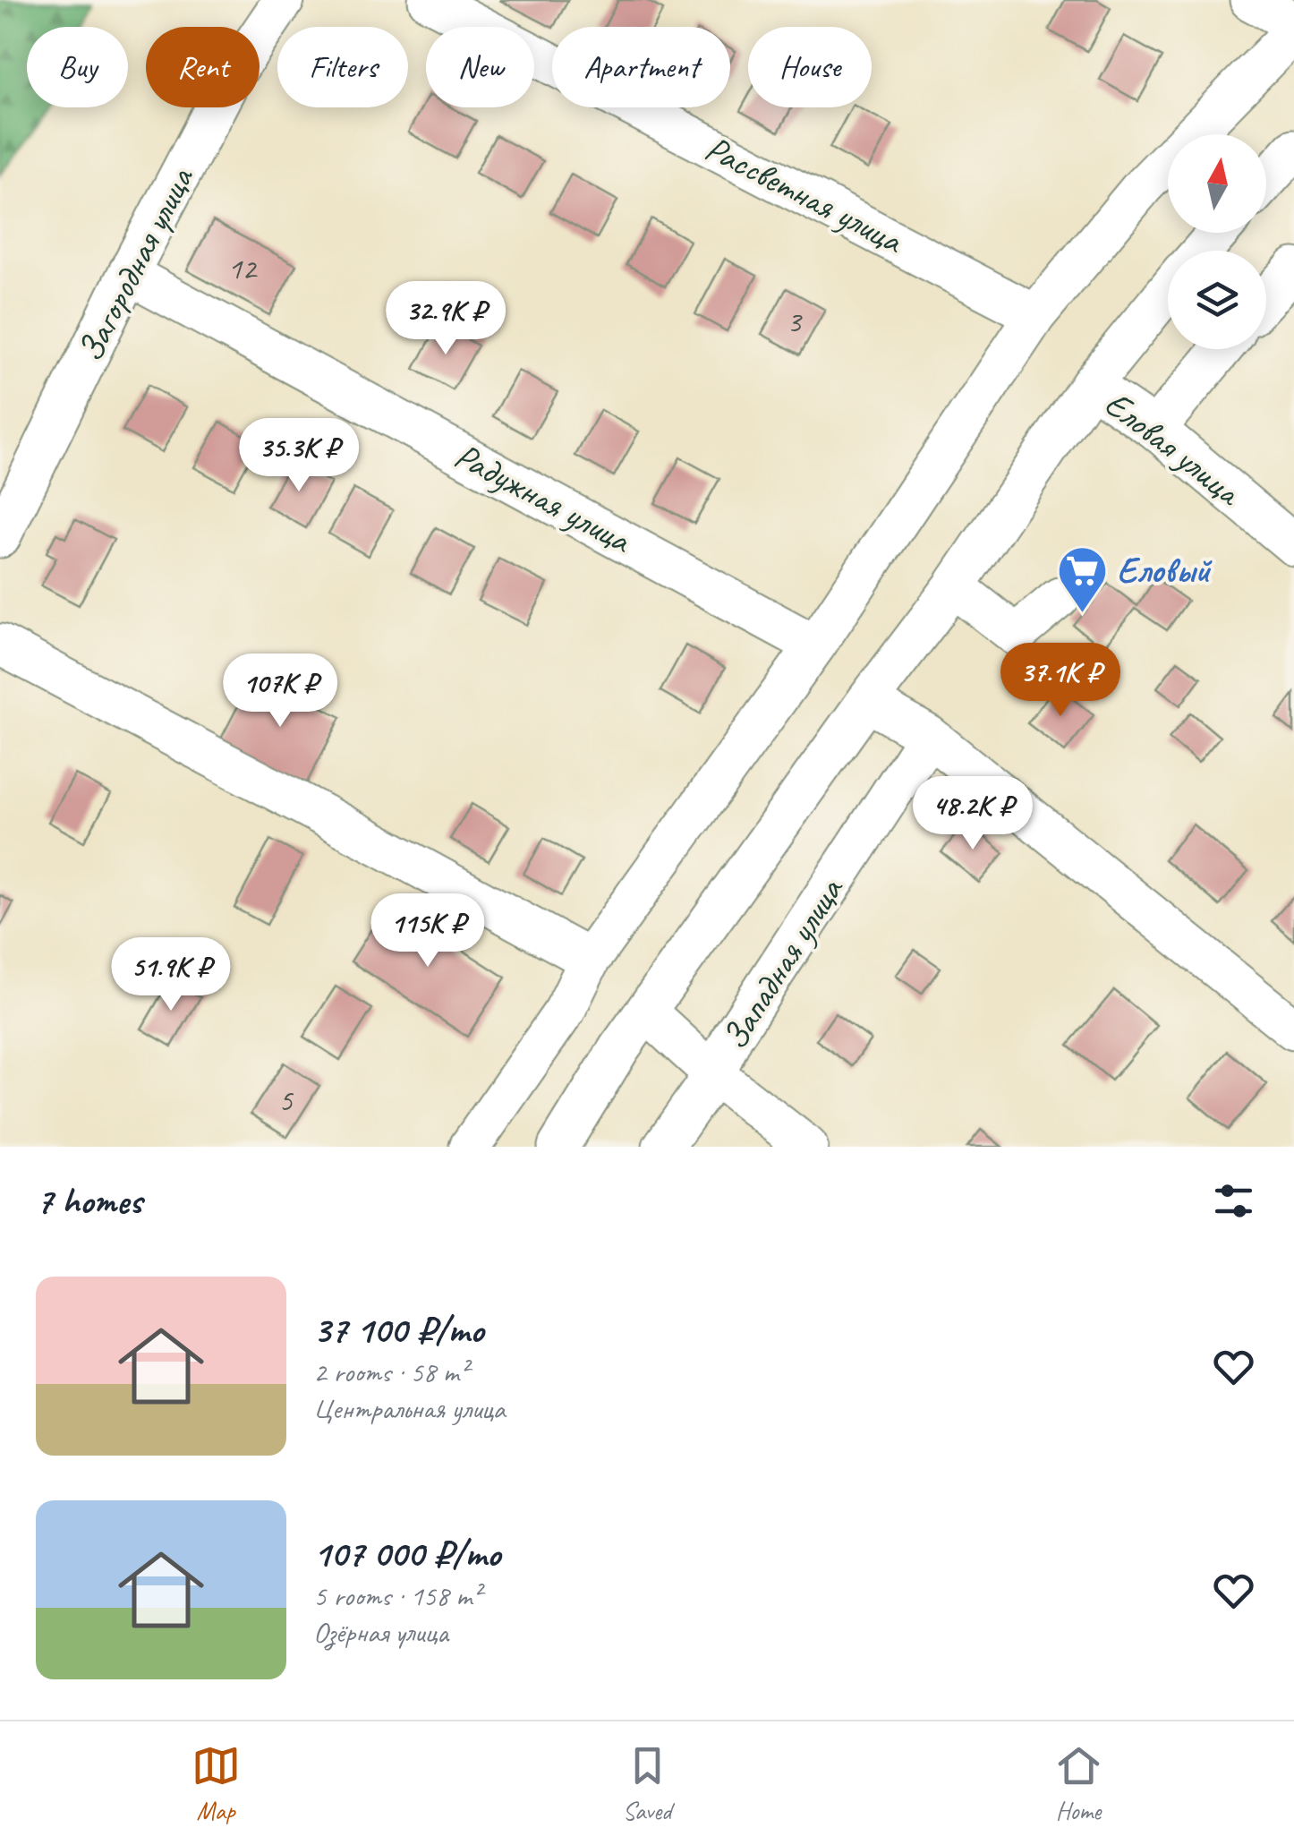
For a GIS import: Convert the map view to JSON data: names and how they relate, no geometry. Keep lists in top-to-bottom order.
{
  "streets": {
    "street": [
      "Рассветная улица",
      "Загородная улица",
      "Еловая улица",
      "Радужная улица",
      "Западная улица"
    ]
  },
  "crossings": [
    ["Загородная улица", "Радужная улица"]
  ],
  "places": {
    "supermarket": ["Еловый"]
  },
  "house_numbers": ["12", "3", "5"],
  "north": "top",
  "page": {
    "chip": [
      "Buy",
      "Rent",
      "Filters",
      "New",
      "Apartment",
      "House"
    ],
    "price": [
      "32.9K ₽",
      "35.3K ₽",
      "37.1K ₽",
      "107K ₽",
      "48.2K ₽",
      "115K ₽",
      "51.9K ₽"
    ],
    "heading": "7 homes",
    "list": [
      {
        "name": "37 100 ₽/mo",
        "note": "2 rooms · 58 m² · Центральная улица"
      },
      {
        "name": "107 000 ₽/mo",
        "note": "5 rooms · 158 m² · Озёрная улица"
      }
    ],
    "tabs": ["Map", "Saved", "Home"]
  }
}
